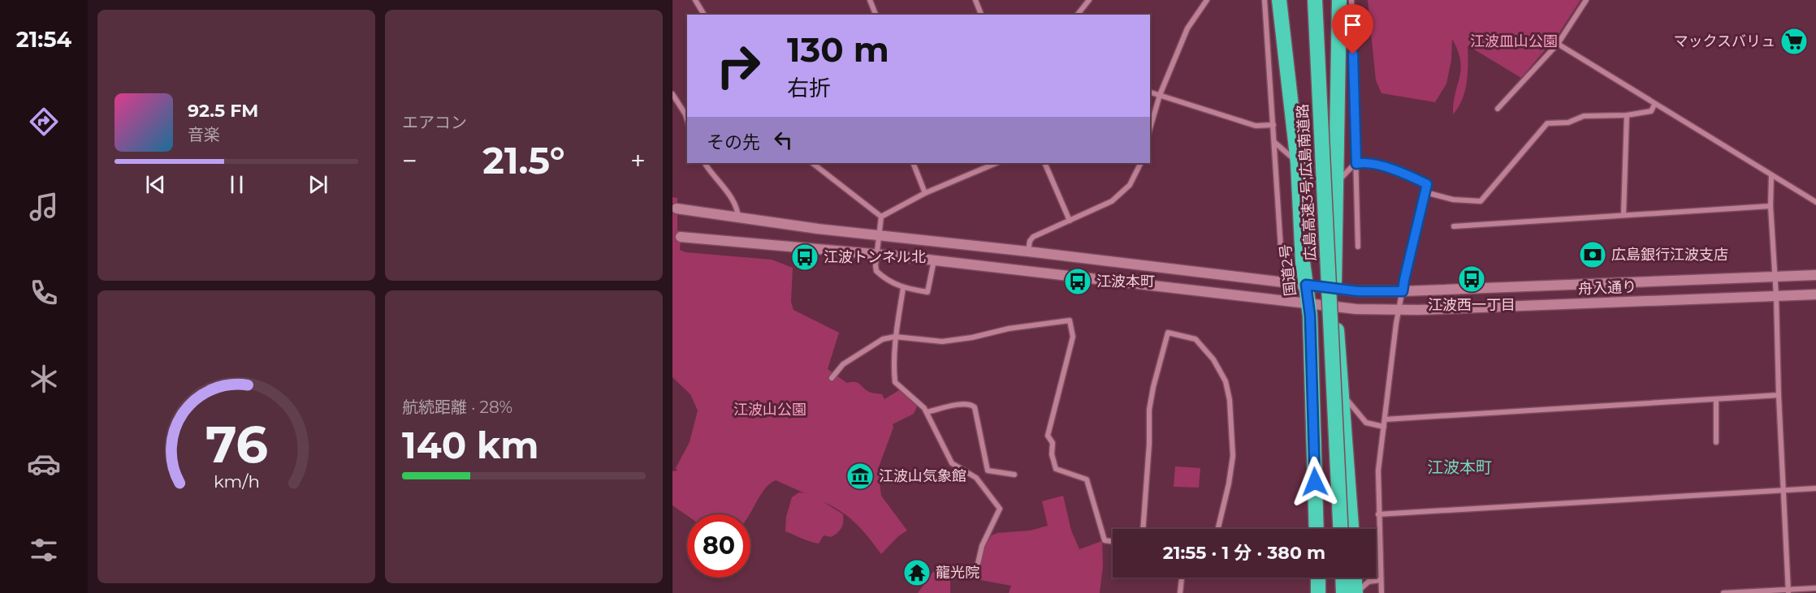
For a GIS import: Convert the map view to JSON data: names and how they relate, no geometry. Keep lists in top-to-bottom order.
{
  "streets": {
    "highway": ["広島高速3号;広島南道路", "国道2号"],
    "street": ["舟入通り"]
  },
  "crossings": [
    ["国道2号", "舟入通り"]
  ],
  "districts": ["江波本町"],
  "parks": ["江波皿山公園", "江波山公園"],
  "places": {
    "supermarket": ["マックスバリュ"],
    "bank": ["広島銀行江波支店"],
    "bus stop": ["江波トンネル北", "江波西一丁目", "江波本町"],
    "museum": ["江波山気象館"],
    "temple": ["龍光院"]
  },
  "page": {
    "tabs": "21:54",
    "tile": [
      "エアコン",
      ["航続距離 · 28%", "140 km"]
    ],
    "turn": ["130 m", "右折"],
    "song": ["92.5 FM", "音楽"],
    "then": "その先",
    "heat": ["−", "21.5°", "+"],
    "limit": "80",
    "trip": "21:55 · 1 分 · 380 m",
    "gauge": ["76", "km/h"]
  }
}
